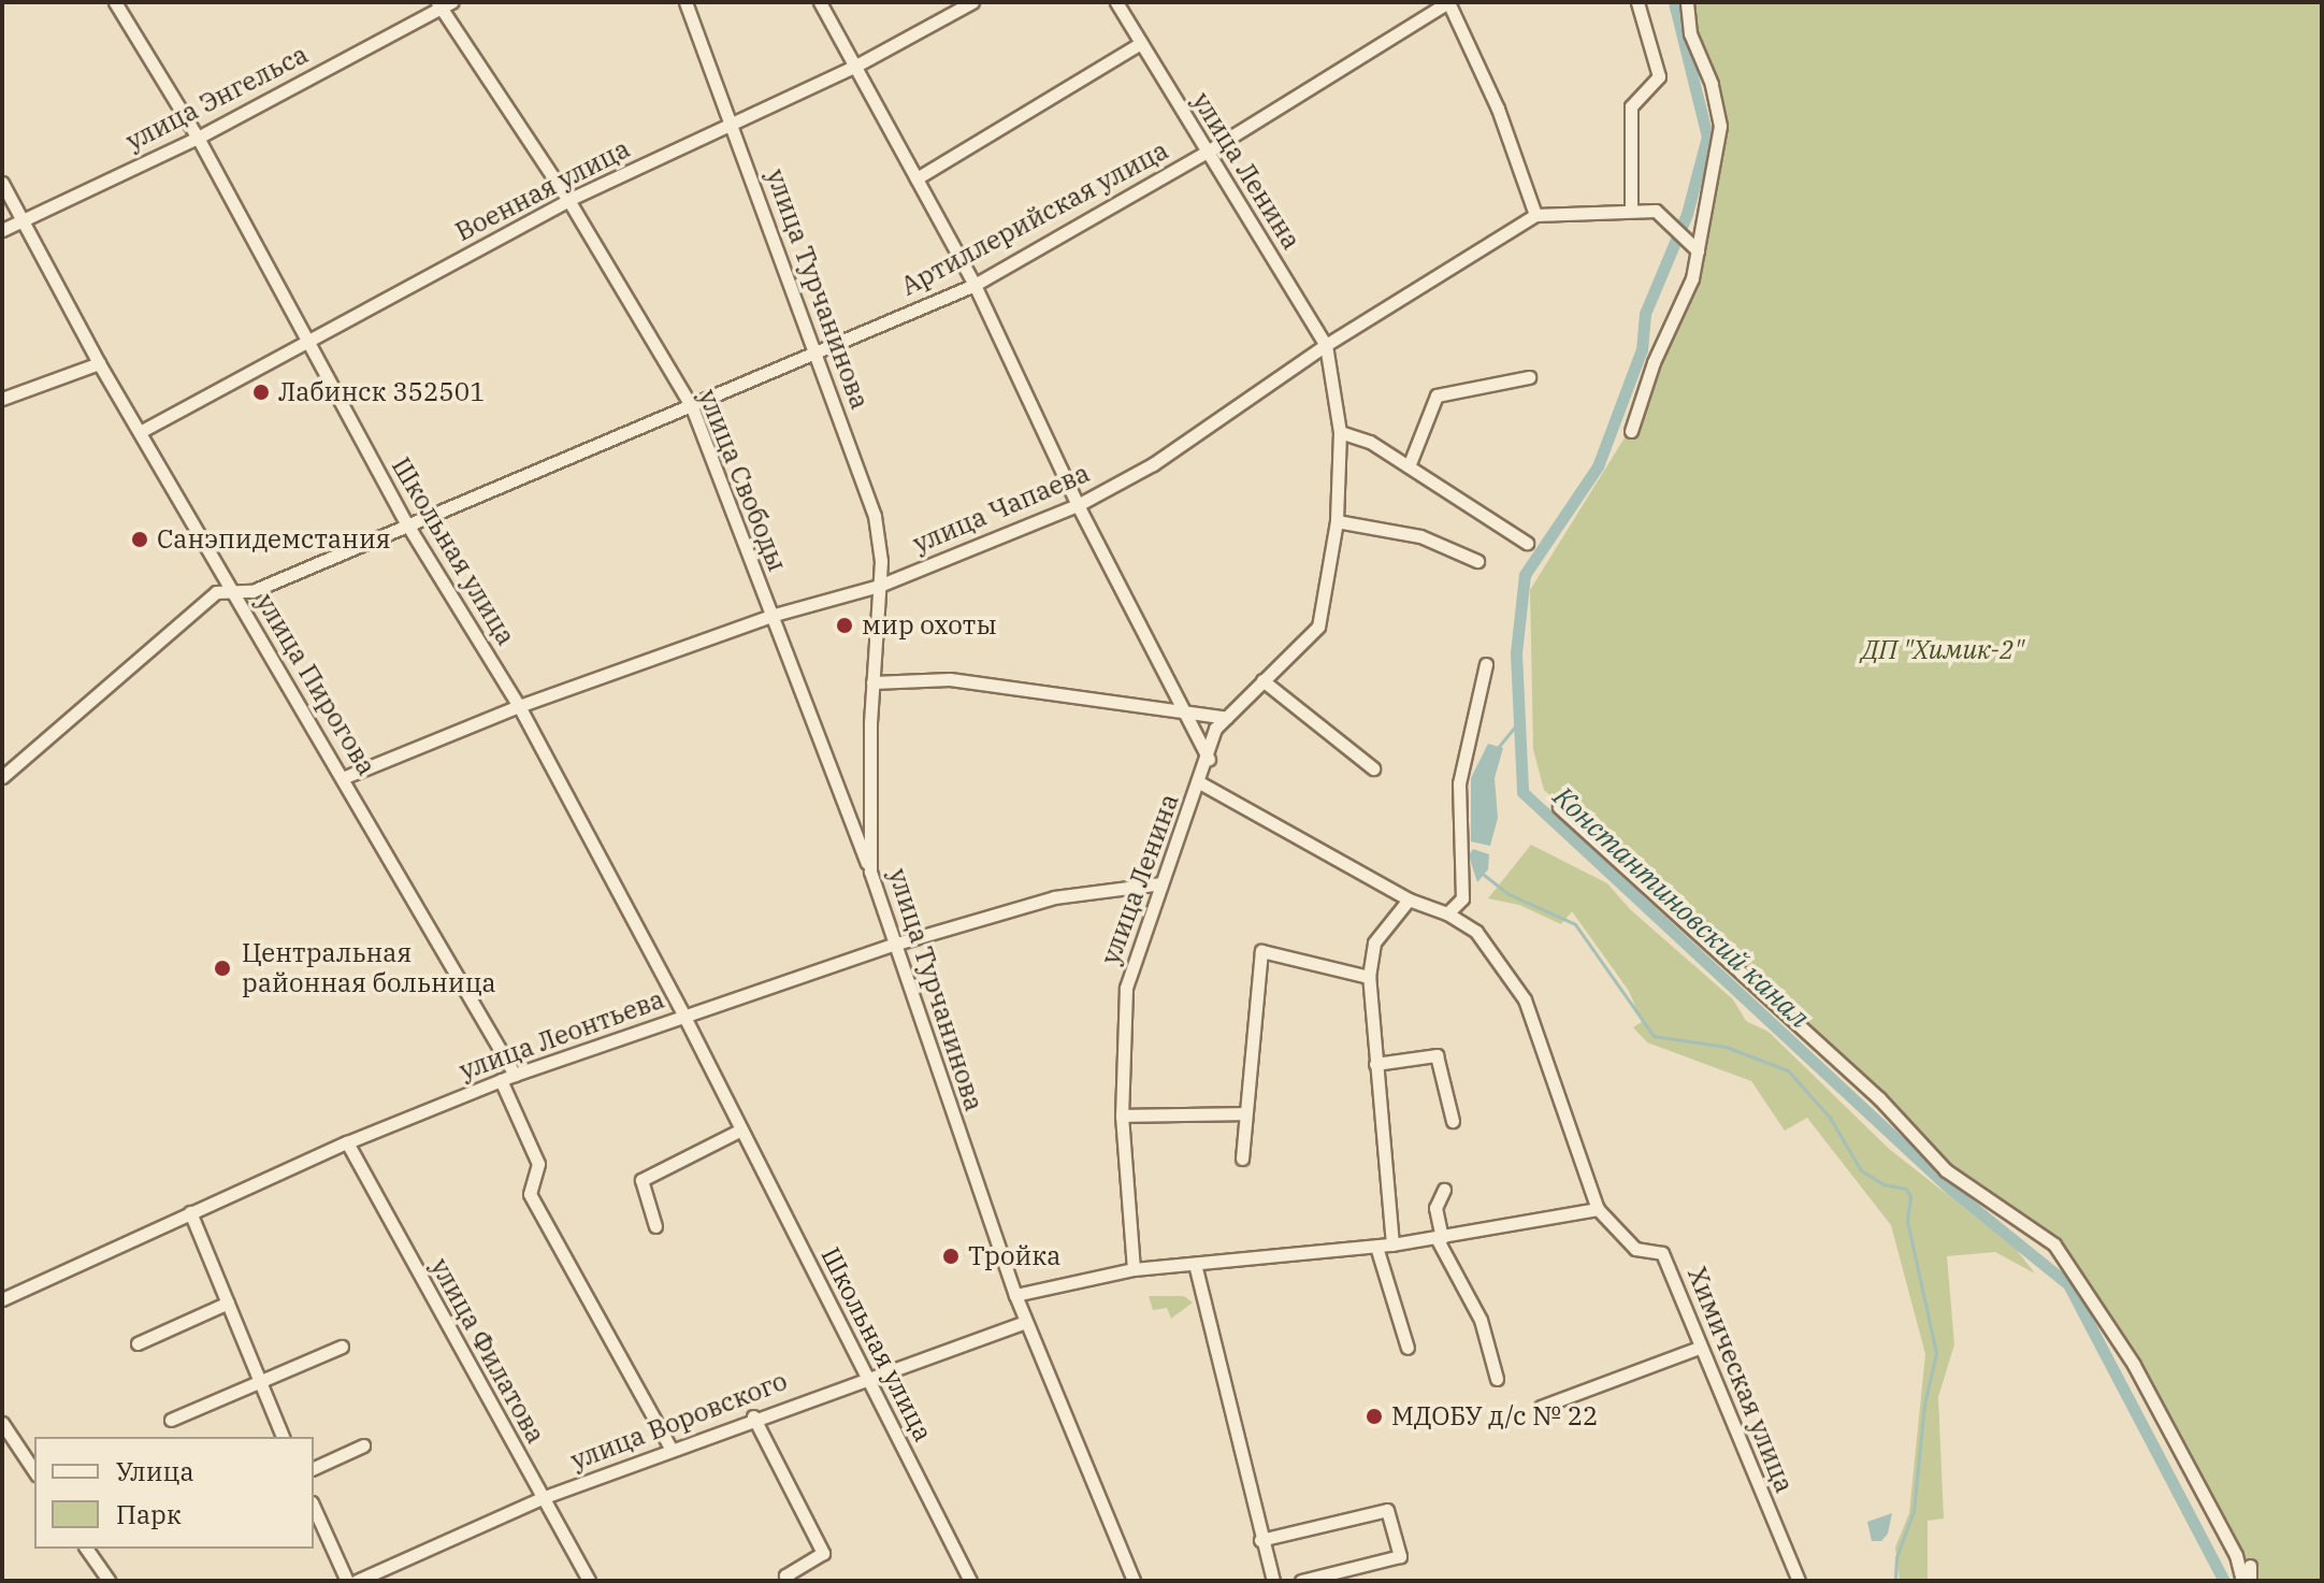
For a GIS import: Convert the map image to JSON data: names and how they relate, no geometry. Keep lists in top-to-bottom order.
{
  "streets": {
    "street": [
      "улица Энгельса",
      "улица Ленина",
      "Военная улица",
      "Артиллерийская улица",
      "улица Турчанинова",
      "улица Свободы",
      "улица Чапаева",
      "Школьная улица",
      "улица Пирогова",
      "улица Леонтьева",
      "улица Филатова",
      "Химическая улица",
      "улица Воровского"
    ]
  },
  "crossings": [
    ["улица Энгельса", "улица Свободы"],
    ["улица Энгельса", "Школьная улица"],
    ["улица Энгельса", "улица Пирогова"],
    ["улица Ленина", "Артиллерийская улица"],
    ["улица Ленина", "улица Чапаева"],
    ["улица Ленина", "улица Леонтьева"],
    ["улица Ленина", "Химическая улица"],
    ["Военная улица", "улица Турчанинова"],
    ["Военная улица", "улица Свободы"],
    ["Военная улица", "Школьная улица"],
    ["Военная улица", "улица Пирогова"],
    ["Артиллерийская улица", "улица Турчанинова"],
    ["Артиллерийская улица", "улица Свободы"],
    ["Артиллерийская улица", "Школьная улица"],
    ["Артиллерийская улица", "улица Пирогова"],
    ["улица Турчанинова", "улица Свободы"],
    ["улица Турчанинова", "улица Чапаева"],
    ["улица Турчанинова", "улица Леонтьева"],
    ["улица Турчанинова", "улица Воровского"],
    ["улица Свободы", "улица Чапаева"],
    ["улица Чапаева", "Школьная улица"],
    ["улица Чапаева", "улица Пирогова"],
    ["Школьная улица", "улица Леонтьева"],
    ["Школьная улица", "улица Воровского"],
    ["улица Пирогова", "улица Леонтьева"],
    ["улица Леонтьева", "улица Филатова"],
    ["улица Филатова", "улица Воровского"]
  ],
  "water": ["Константиновский канал"],
  "parks": ["ДП \"Химик-2\""],
  "places": [
    "Лабинск 352501",
    "Санэпидемстания",
    "мир охоты",
    "Центральная районная больница",
    "Тройка",
    "МДОБУ д/с № 22"
  ],
  "legend": ["Улица", "Парк"]
}
